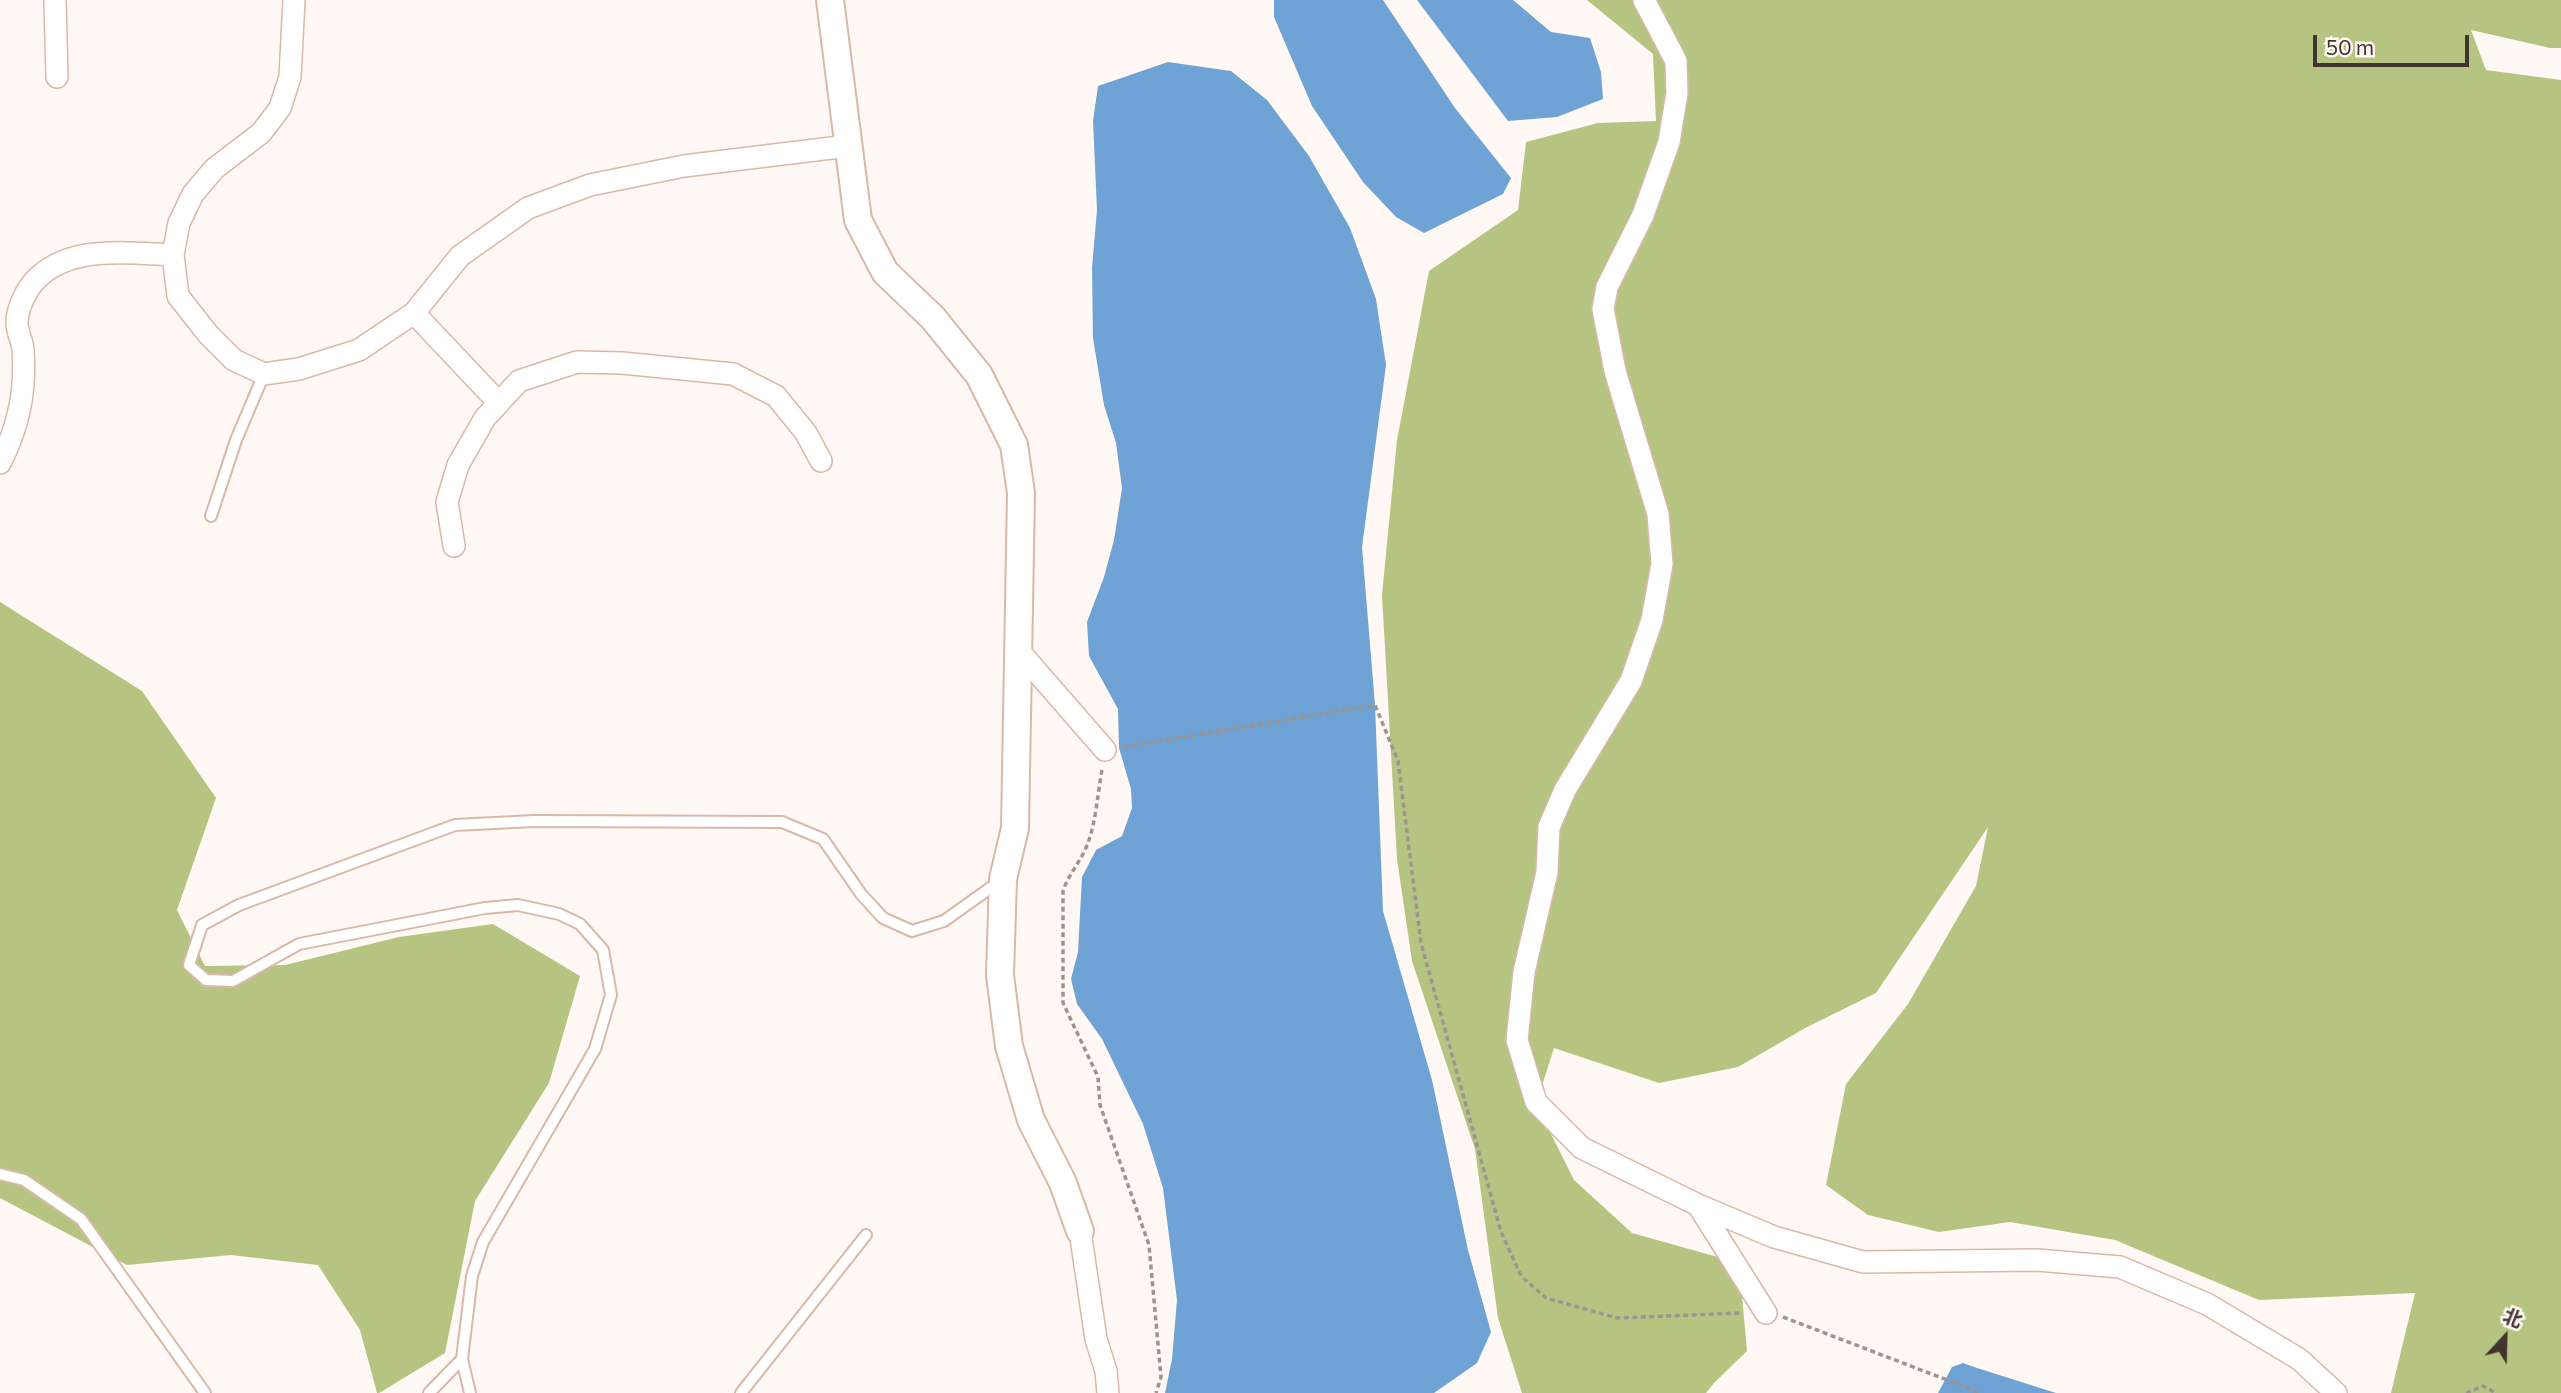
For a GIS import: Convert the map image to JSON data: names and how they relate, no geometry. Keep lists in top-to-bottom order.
{
  "scale_bar": "50 m",
  "north": "top"
}
